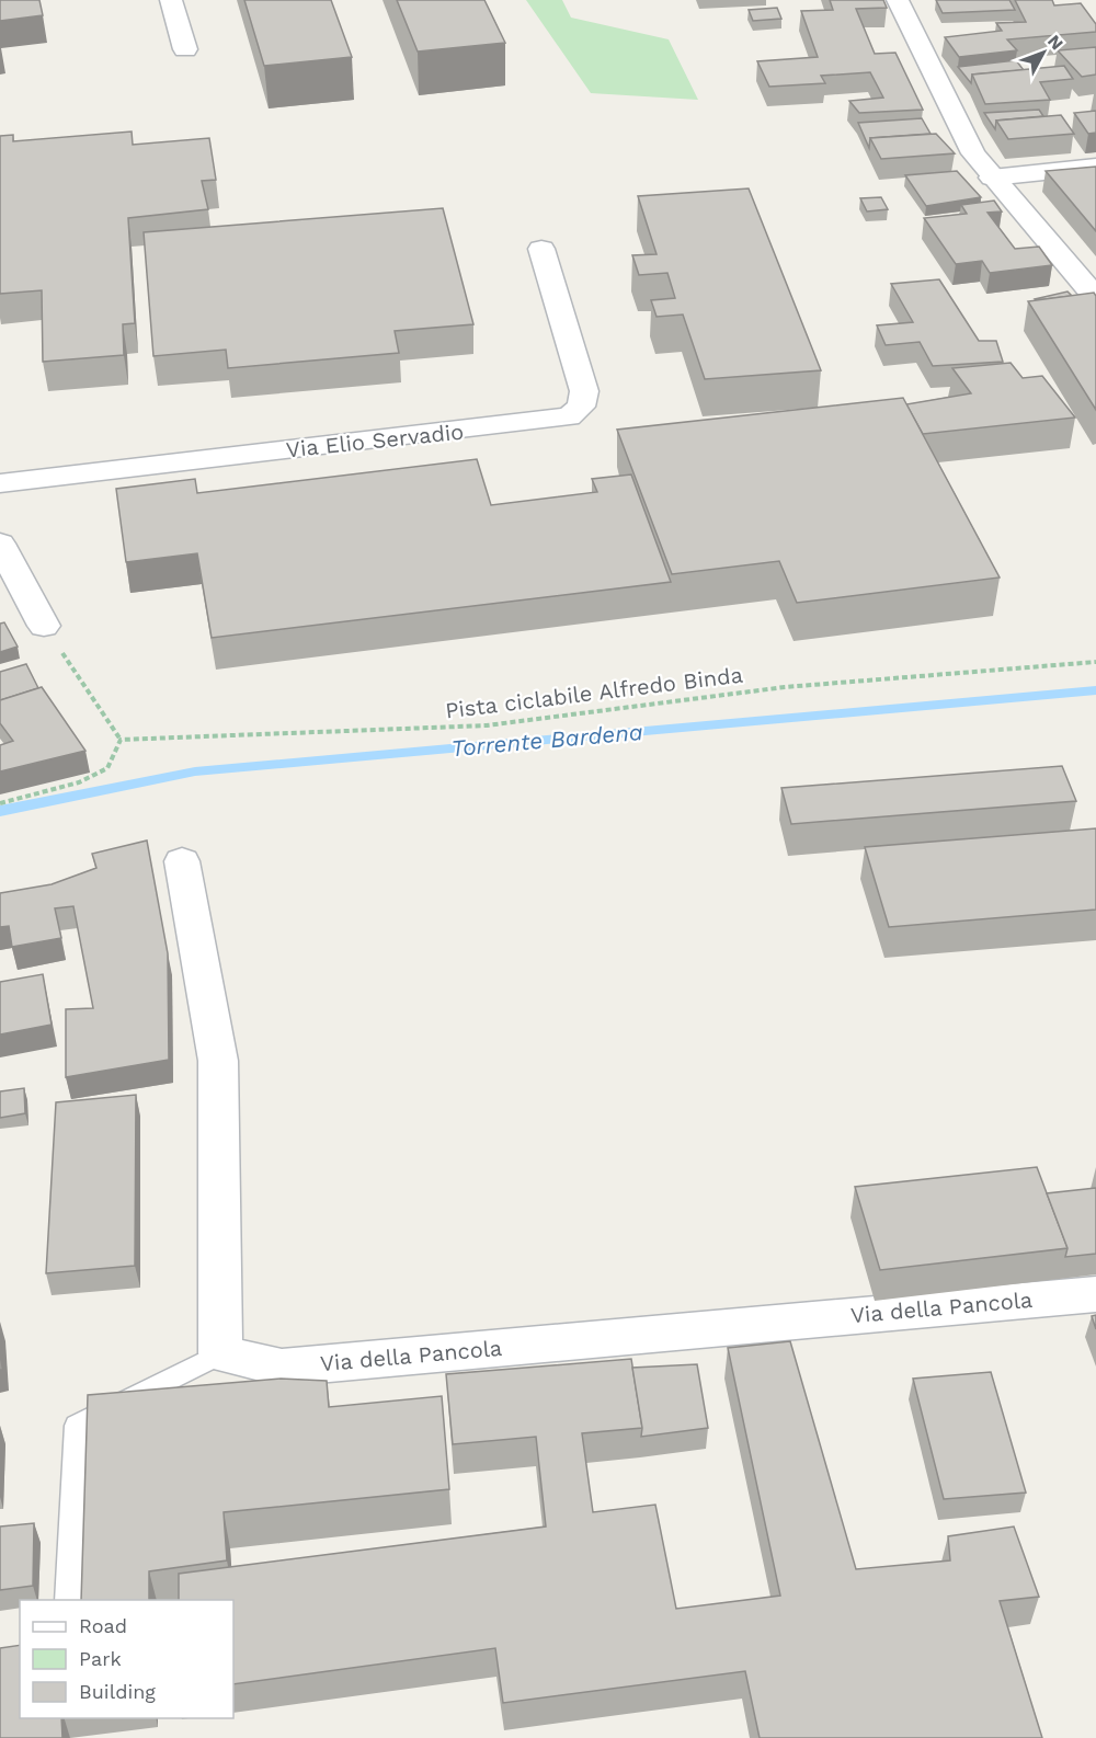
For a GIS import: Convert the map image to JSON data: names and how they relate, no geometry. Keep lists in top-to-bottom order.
{
  "streets": {
    "street": ["Via Elio Servadio", "Via della Pancola"],
    "path": ["Pista ciclabile Alfredo Binda"]
  },
  "water": ["Torrente Bardena"],
  "legend": ["Road", "Park", "Building"],
  "north": "top right"
}
